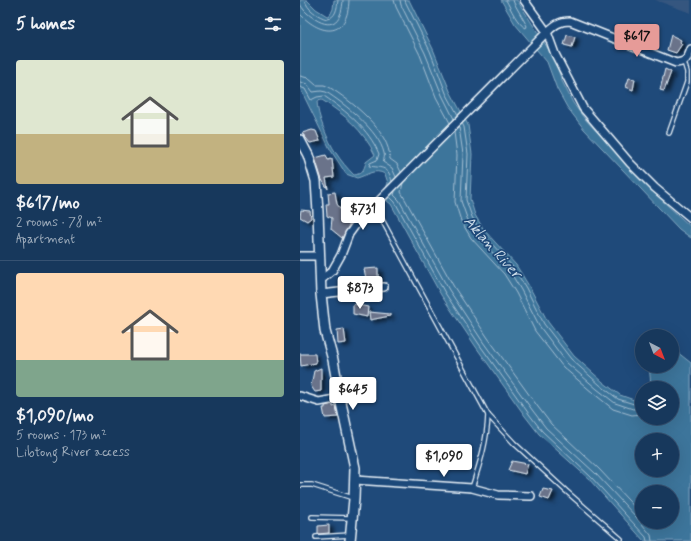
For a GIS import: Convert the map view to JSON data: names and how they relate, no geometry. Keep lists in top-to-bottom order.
{
  "water": ["Aklan River"],
  "north": "bottom right",
  "page": {
    "heading": "5 homes",
    "price": [
      "$617",
      "$731",
      "$873",
      "$645",
      "$1,090"
    ],
    "list": [
      {
        "name": "$617/mo",
        "note": "2 rooms · 78 m² · Apartment"
      },
      {
        "name": "$1,090/mo",
        "note": "5 rooms · 173 m² · Libtong River access"
      }
    ],
    "map_buttons": ["+", "−"]
  }
}
